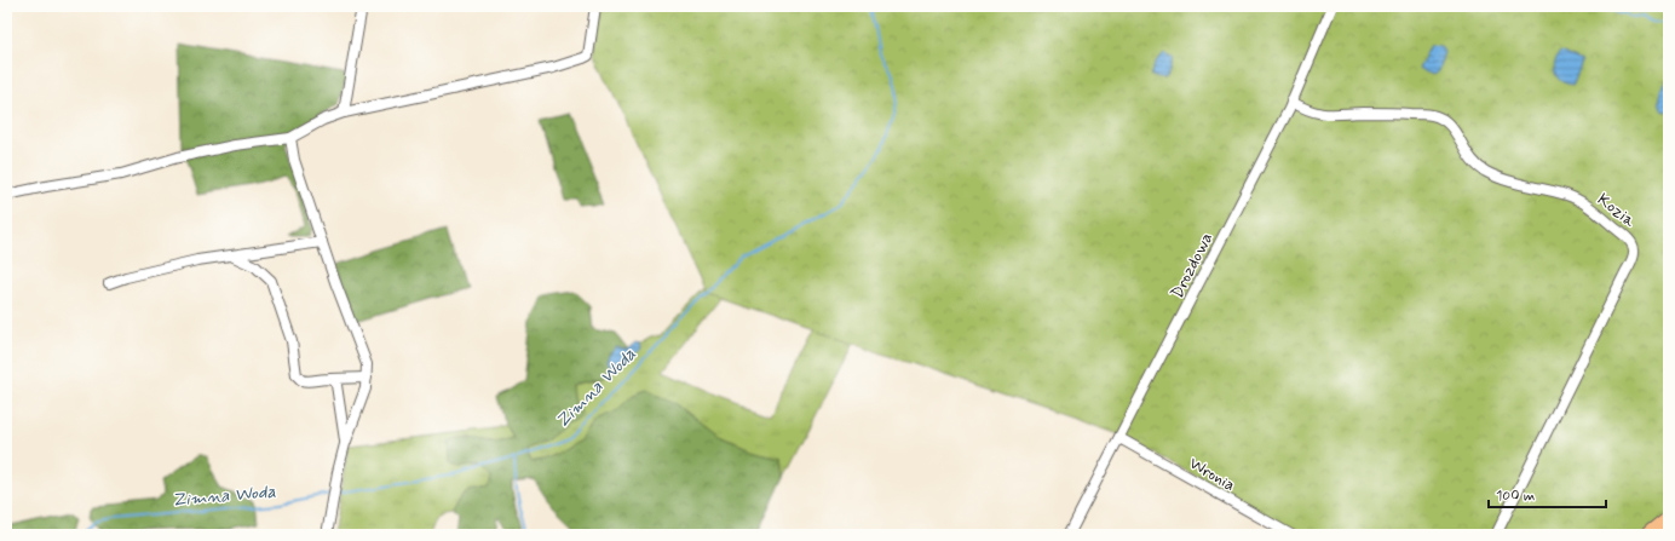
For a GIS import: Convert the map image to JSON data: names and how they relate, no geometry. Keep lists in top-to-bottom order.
{
  "streets": {
    "street": ["Kozia", "Drozdowa", "Wronia"]
  },
  "crossings": [
    ["Kozia", "Drozdowa"],
    ["Drozdowa", "Wronia"]
  ],
  "water": ["Zimna Woda"],
  "scale_bar": "100 m"
}
